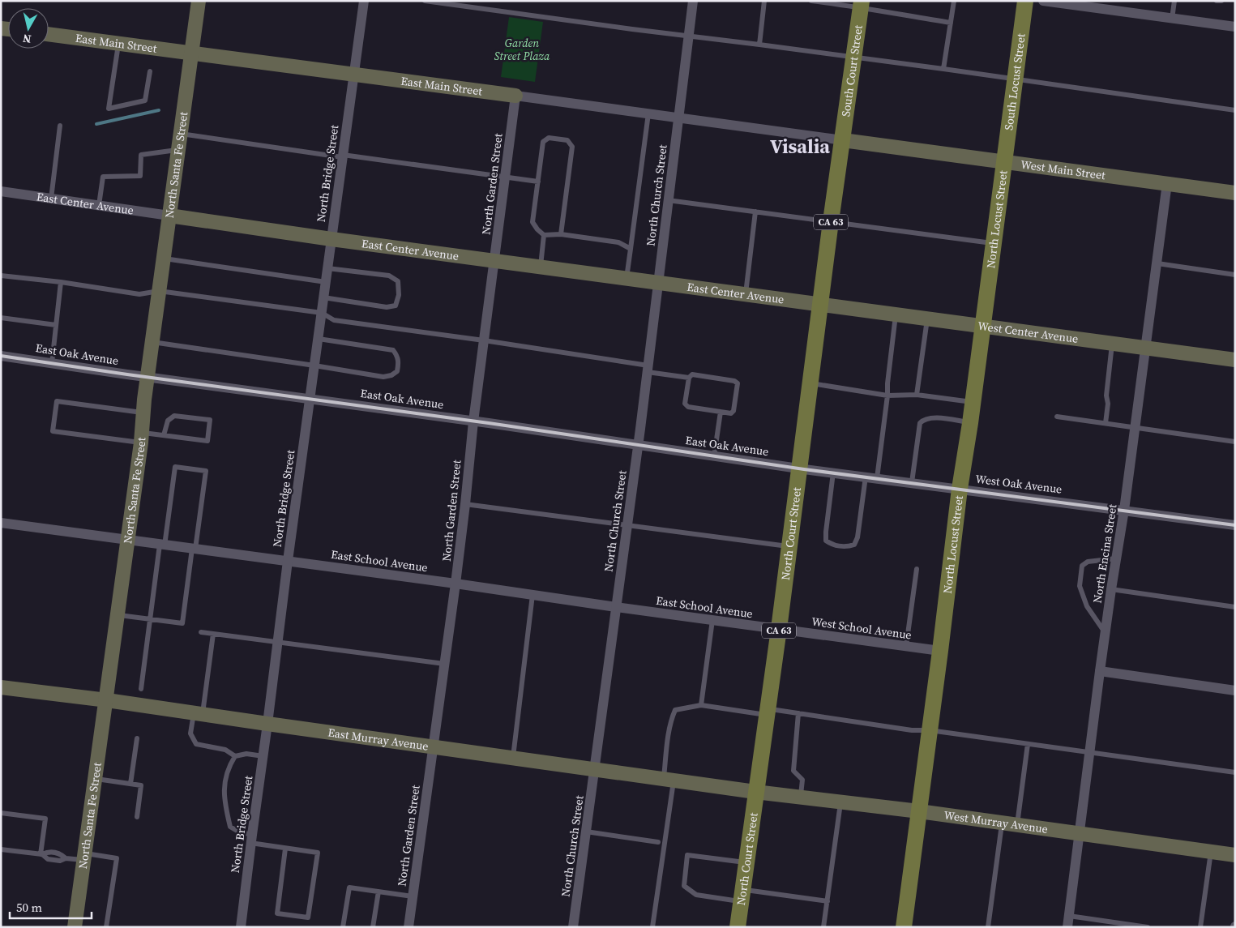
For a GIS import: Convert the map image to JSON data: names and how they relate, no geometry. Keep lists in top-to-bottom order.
{
  "streets": {
    "main road": [
      "South Court Street",
      "South Locust Street",
      "North Locust Street",
      "CA 63",
      "North Court Street"
    ],
    "street": [
      "East Main Street",
      "North Santa Fe Street",
      "West Main Street",
      "North Bridge Street",
      "North Garden Street",
      "North Church Street",
      "East Center Avenue",
      "West Center Avenue",
      "East Oak Avenue",
      "West Oak Avenue",
      "North Encina Street",
      "East School Avenue",
      "West School Avenue",
      "East Murray Avenue",
      "West Murray Avenue"
    ]
  },
  "crossings": [
    ["East Main Street", "South Court Street"],
    ["East Main Street", "North Santa Fe Street"],
    ["East Main Street", "West Main Street"],
    ["East Main Street", "North Bridge Street"],
    ["East Main Street", "North Garden Street"],
    ["East Main Street", "North Church Street"],
    ["East Main Street", "North Court Street"],
    ["South Court Street", "West Main Street"],
    ["South Court Street", "North Court Street"],
    ["South Locust Street", "West Main Street"],
    ["South Locust Street", "North Locust Street"],
    ["North Santa Fe Street", "East Center Avenue"],
    ["North Santa Fe Street", "East Oak Avenue"],
    ["North Santa Fe Street", "East School Avenue"],
    ["North Santa Fe Street", "East Murray Avenue"],
    ["West Main Street", "North Locust Street"],
    ["West Main Street", "North Court Street"],
    ["West Main Street", "North Encina Street"],
    ["North Bridge Street", "East Center Avenue"],
    ["North Bridge Street", "East Oak Avenue"],
    ["North Bridge Street", "East School Avenue"],
    ["North Bridge Street", "East Murray Avenue"],
    ["North Garden Street", "East Center Avenue"],
    ["North Garden Street", "East Oak Avenue"],
    ["North Garden Street", "East School Avenue"],
    ["North Garden Street", "East Murray Avenue"],
    ["North Church Street", "East Center Avenue"],
    ["North Church Street", "East Oak Avenue"],
    ["North Church Street", "East School Avenue"],
    ["North Church Street", "East Murray Avenue"],
    ["East Center Avenue", "West Center Avenue"],
    ["East Center Avenue", "North Court Street"],
    ["North Locust Street", "West Center Avenue"],
    ["North Locust Street", "West Oak Avenue"],
    ["North Locust Street", "West School Avenue"],
    ["North Locust Street", "West Murray Avenue"],
    ["West Center Avenue", "North Court Street"],
    ["West Center Avenue", "North Encina Street"],
    ["East Oak Avenue", "West Oak Avenue"],
    ["East Oak Avenue", "North Court Street"],
    ["West Oak Avenue", "North Court Street"],
    ["West Oak Avenue", "North Encina Street"],
    ["North Court Street", "East School Avenue"],
    ["North Court Street", "West School Avenue"],
    ["North Court Street", "East Murray Avenue"],
    ["North Court Street", "West Murray Avenue"],
    ["North Encina Street", "West Murray Avenue"],
    ["East School Avenue", "West School Avenue"],
    ["East Murray Avenue", "West Murray Avenue"]
  ],
  "districts": ["Visalia"],
  "parks": ["Garden Street Plaza"],
  "scale_bar": "50 m",
  "north": "bottom"
}
